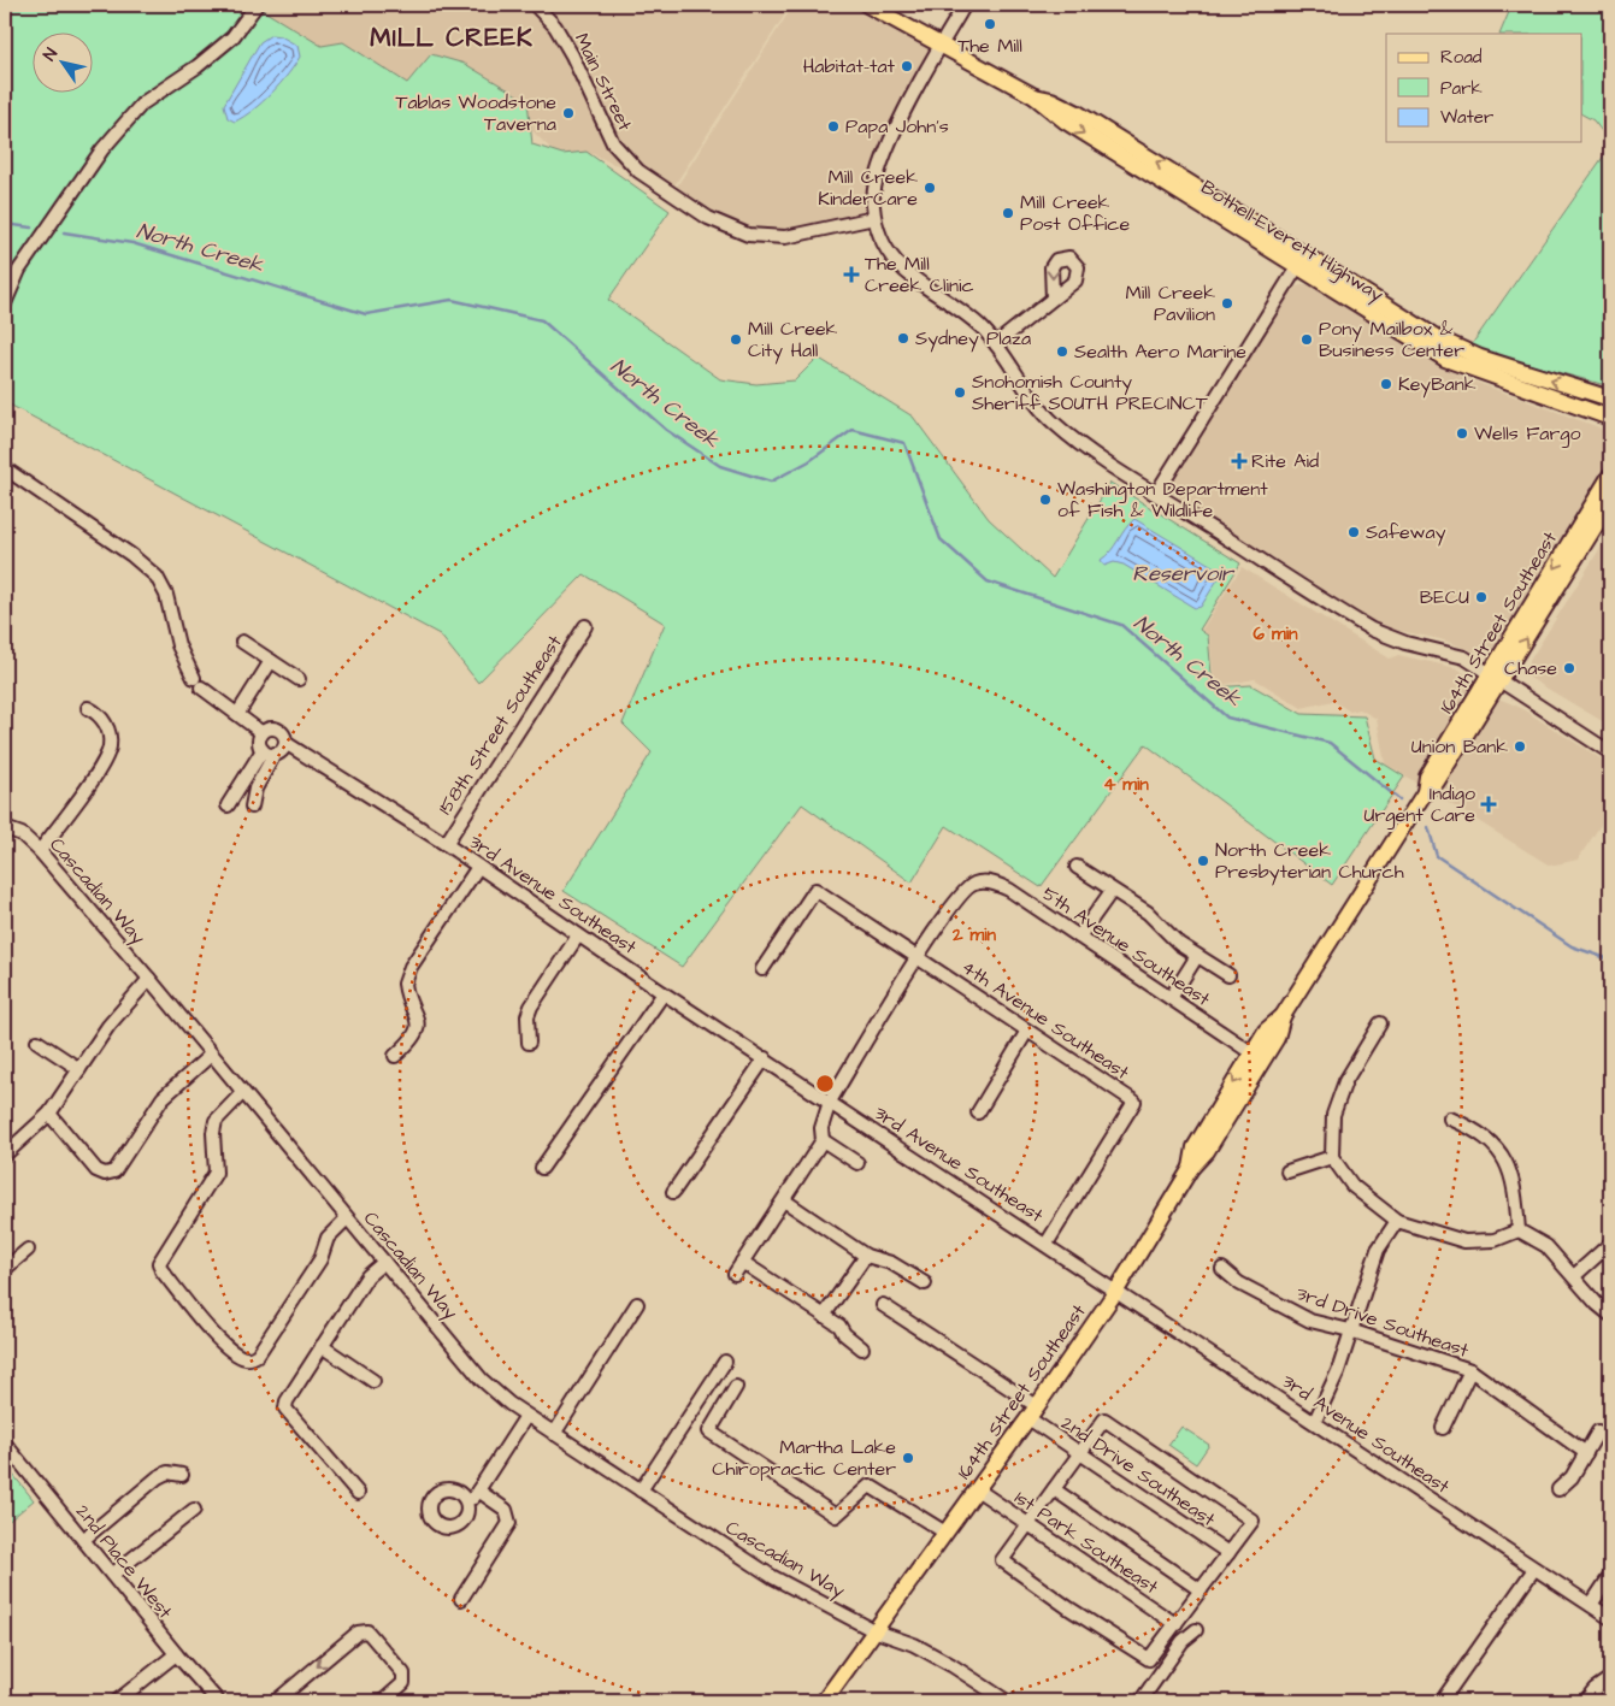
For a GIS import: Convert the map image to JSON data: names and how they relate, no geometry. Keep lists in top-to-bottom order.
{
  "streets": {
    "main road": ["Bothell-Everett Highway", "164th Street Southeast"],
    "street": [
      "Main Street",
      "158th Street Southeast",
      "Cascadian Way",
      "3rd Avenue Southeast",
      "5th Avenue Southeast",
      "4th Avenue Southeast",
      "3rd Drive Southeast",
      "2nd Drive Southeast",
      "1st Park Southeast",
      "2nd Place West"
    ]
  },
  "crossings": [
    ["164th Street Southeast", "Cascadian Way"],
    ["164th Street Southeast", "3rd Avenue Southeast"],
    ["164th Street Southeast", "5th Avenue Southeast"],
    ["164th Street Southeast", "2nd Drive Southeast"],
    ["164th Street Southeast", "1st Park Southeast"],
    ["158th Street Southeast", "3rd Avenue Southeast"],
    ["3rd Avenue Southeast", "4th Avenue Southeast"],
    ["5th Avenue Southeast", "4th Avenue Southeast"]
  ],
  "districts": ["MILL CREEK"],
  "water": ["North Creek", "Reservoir"],
  "places": {
    "other": [
      "The Mill",
      "Habitat-tat",
      "Tablas Woodstone Taverna",
      "Papa John's",
      "Mill Creek KinderCare",
      "Mill Creek Post Office",
      "Mill Creek Pavilion",
      "Sydney Plaza",
      "Mill Creek City Hall",
      "Pony Mailbox & Business Center",
      "Sealth Aero Marine",
      "KeyBank",
      "Snohomish County Sheriff SOUTH PRECINCT",
      "Wells Fargo",
      "Washington Department of Fish & Wildlife",
      "Safeway",
      "BECU",
      "Chase",
      "Union Bank",
      "North Creek Presbyterian Church",
      "Martha Lake Chiropractic Center"
    ],
    "health": ["The Mill Creek Clinic", "Rite Aid", "Indigo Urgent Care"]
  },
  "legend": ["Road", "Park", "Water"],
  "north": "top left",
  "rings": ["6 min", "4 min", "2 min"]
}
